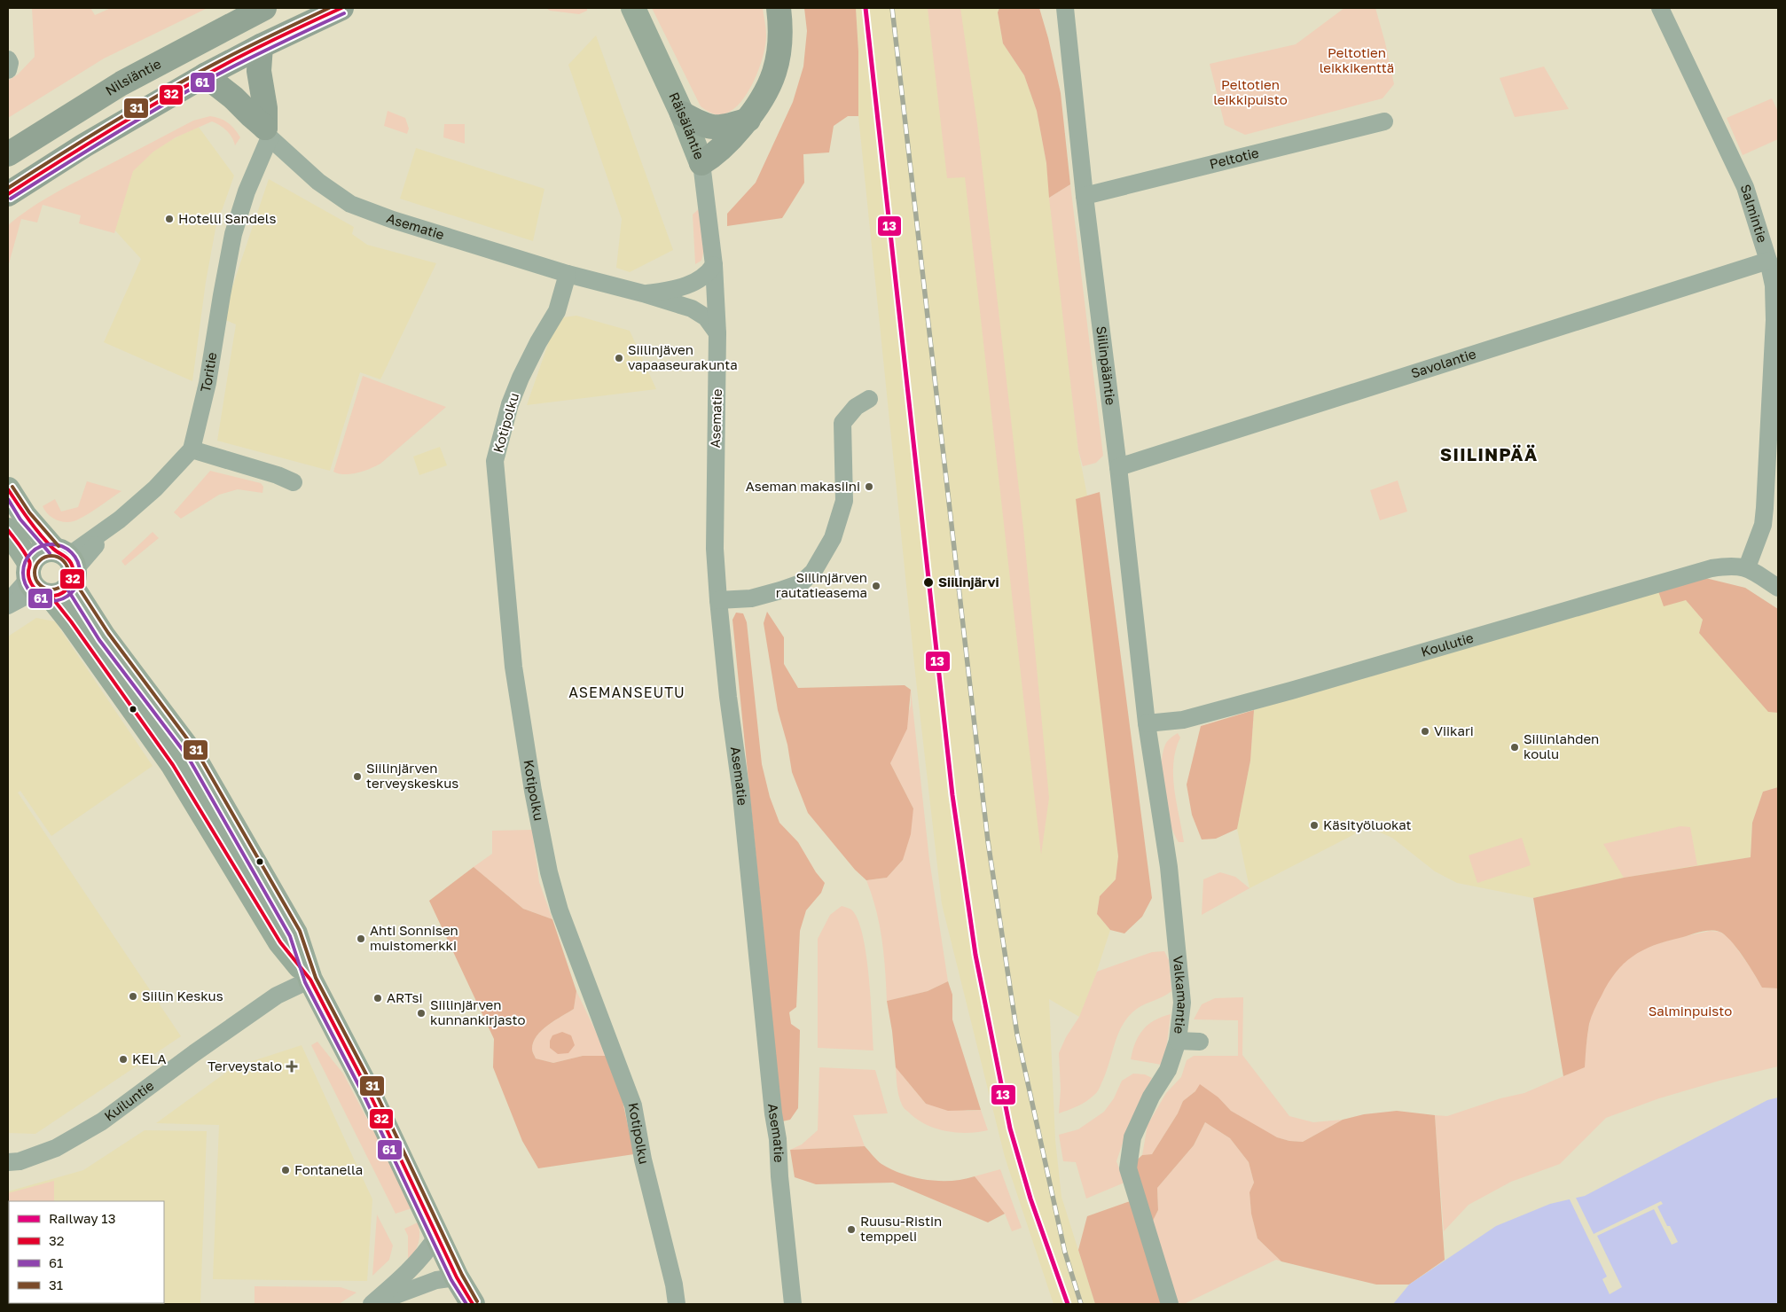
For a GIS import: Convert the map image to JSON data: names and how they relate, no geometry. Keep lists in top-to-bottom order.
{
  "streets": {
    "main road": ["Nilsiäntie"],
    "street": [
      "Räisäläntie",
      "Peltotie",
      "Salmintie",
      "Asematie",
      "Savolantie",
      "Siilinpääntie",
      "Toritie",
      "Kotipolku",
      "Koulutie",
      "Valkamantie",
      "Kuiluntie"
    ]
  },
  "crossings": [
    ["Räisäläntie", "Asematie"],
    ["Peltotie", "Siilinpääntie"],
    ["Salmintie", "Savolantie"],
    ["Salmintie", "Koulutie"],
    ["Asematie", "Toritie"],
    ["Asematie", "Kotipolku"],
    ["Savolantie", "Siilinpääntie"],
    ["Siilinpääntie", "Koulutie"],
    ["Siilinpääntie", "Valkamantie"],
    ["Koulutie", "Valkamantie"]
  ],
  "districts": ["SIILINPÄÄ", "ASEMANSEUTU"],
  "parks": ["Peltotien leikkikenttä", "Peltotien leikkipuisto", "Salminpuisto"],
  "places": {
    "other": [
      "Hotelli Sandels",
      "Siilinjäven vapaaseurakunta",
      "Aseman makasiini",
      "Siilinjärvi",
      "Siilinjärven rautatieasema",
      "Viikari",
      "Siilinlahden koulu",
      "Siilinjärven terveyskeskus",
      "Käsityöluokat",
      "Ahti Sonnisen muistomerkki",
      "Siilin Keskus",
      "ARTsi",
      "Siilinjärven kunnankirjasto",
      "KELA",
      "Fontanella",
      "Ruusu-Ristin temppeli"
    ],
    "health": ["Terveystalo"]
  },
  "lines": [
    "rail line 13",
    "transit line 32",
    "transit line 31",
    "transit line 61"
  ],
  "legend": [
    "Railway 13",
    "32",
    "61",
    "31"
  ]
}
